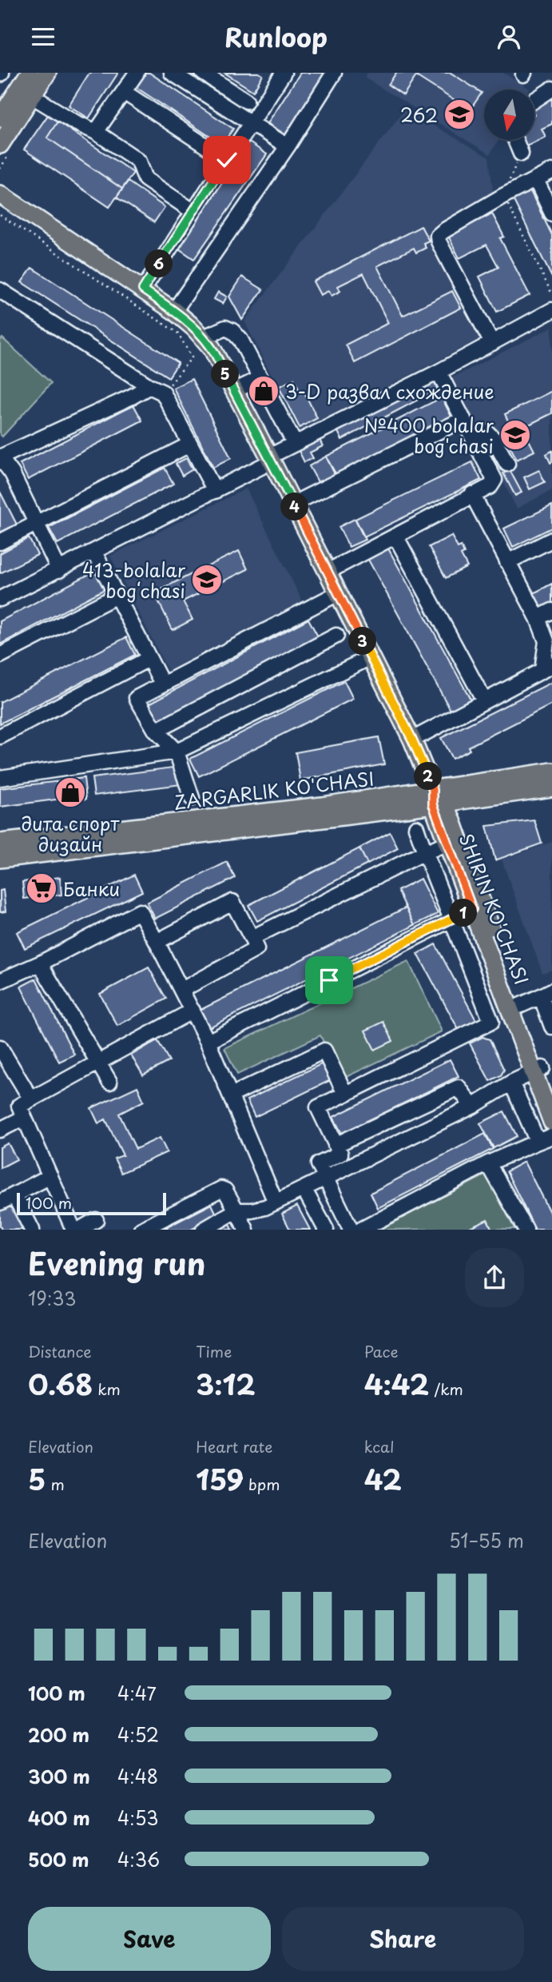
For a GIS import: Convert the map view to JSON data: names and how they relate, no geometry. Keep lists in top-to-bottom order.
{
  "streets": {
    "main road": ["ZARGARLIK KO'CHASI", "SHIRIN KO'CHASI"]
  },
  "crossings": [
    ["ZARGARLIK KO'CHASI", "SHIRIN KO'CHASI"]
  ],
  "places": {
    "school or university": ["262", "№400 bolalar bog'chasi", "413-bolalar bogʻchasi"],
    "shop": ["3-D развал схождение", "дита спорт дизайн"],
    "supermarket": ["Банки"]
  },
  "scale_bar": "100 m",
  "north": "bottom",
  "page": {
    "header": "Runloop",
    "pins": [
      "6",
      "5",
      "4",
      "3",
      "2",
      "1"
    ],
    "scale": "100 m",
    "heading": ["Evening run", "19:33"],
    "stats": [
      ["Distance", "0.68 km"],
      ["Time", "3:12"],
      ["Pace", "4:42 /km"],
      ["Elevation", "5 m"],
      ["Heart rate", "159 bpm"],
      ["kcal", "42"]
    ],
    "chart": ["Elevation", "51–55 m"],
    "list": [
      {
        "name": "100 m",
        "note": "4:47"
      },
      {
        "name": "200 m",
        "note": "4:52"
      },
      {
        "name": "300 m",
        "note": "4:48"
      },
      {
        "name": "400 m",
        "note": "4:53"
      },
      {
        "name": "500 m",
        "note": "4:36"
      }
    ],
    "buttons": ["Save", "Share"]
  }
}
